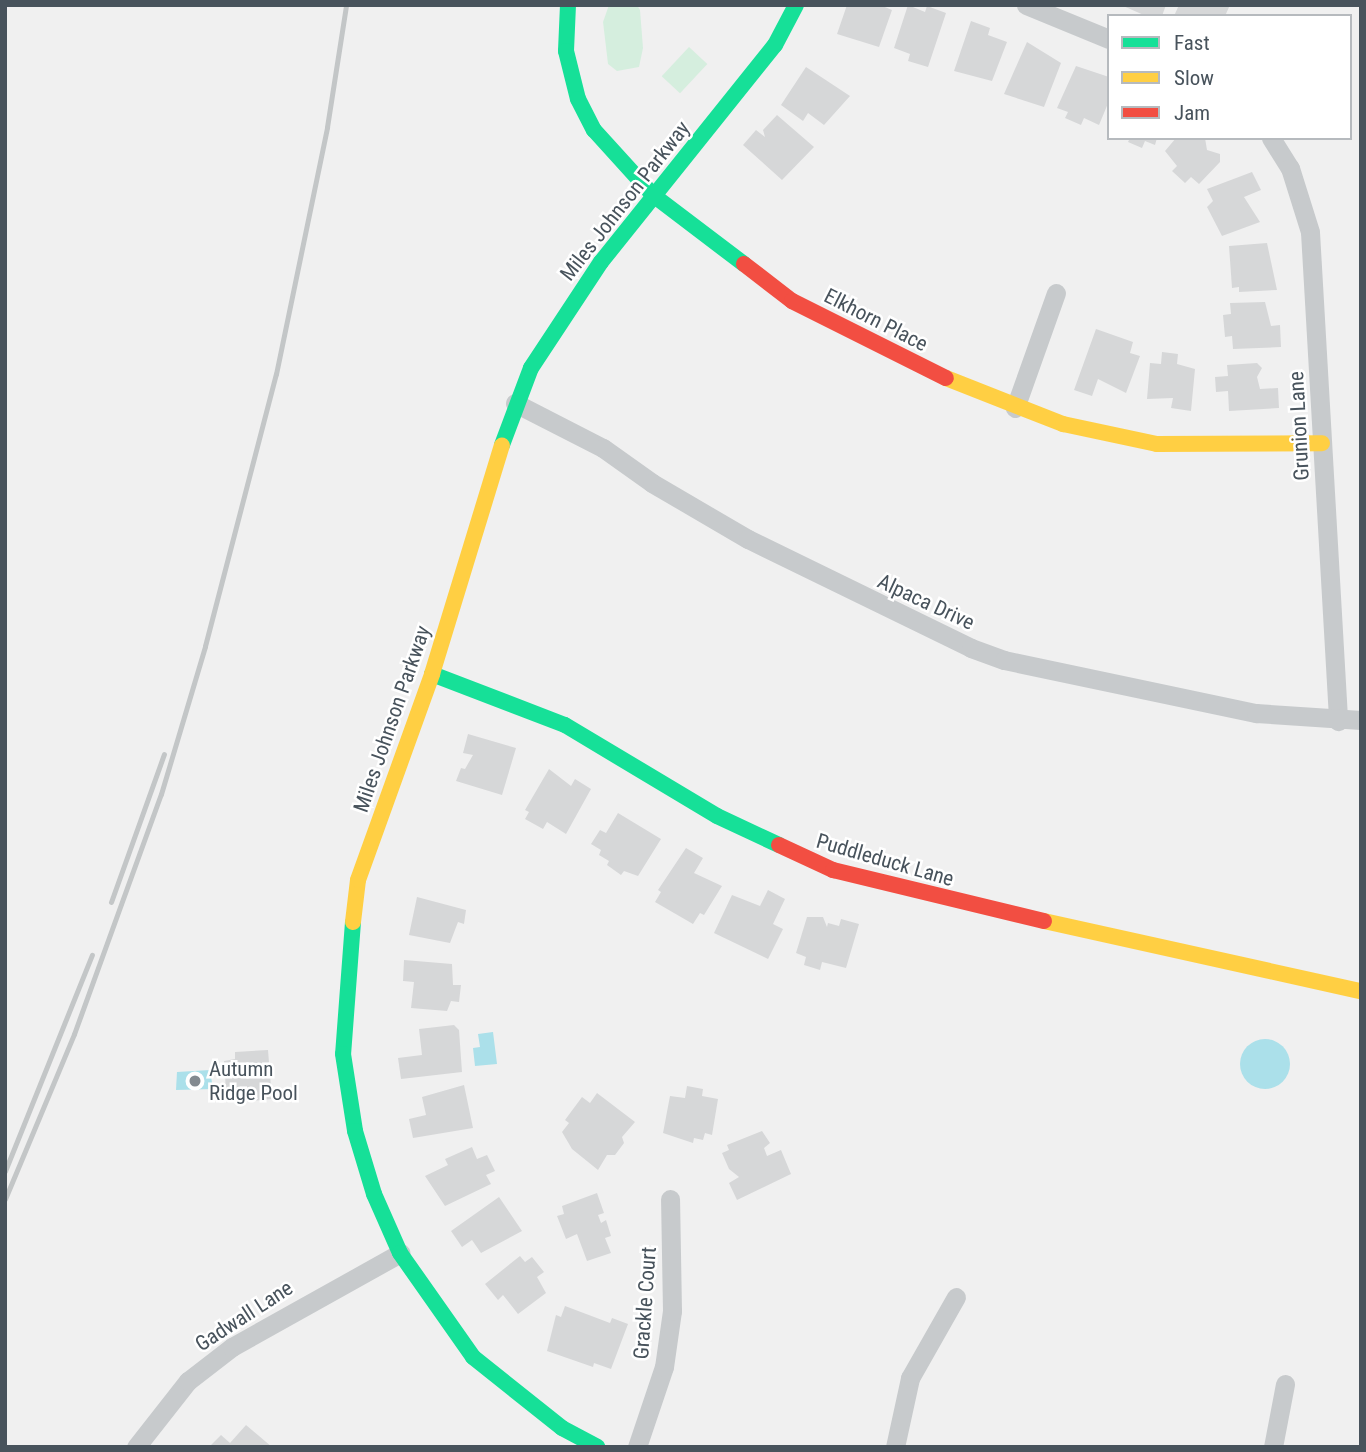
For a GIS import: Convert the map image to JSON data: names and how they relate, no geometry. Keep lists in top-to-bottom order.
{
  "streets": {
    "street": [
      "Miles Johnson Parkway",
      "Elkhorn Place",
      "Grunion Lane",
      "Alpaca Drive",
      "Puddleduck Lane",
      "Grackle Court",
      "Gadwall Lane"
    ]
  },
  "crossings": [
    ["Miles Johnson Parkway", "Elkhorn Place"],
    ["Miles Johnson Parkway", "Alpaca Drive"],
    ["Miles Johnson Parkway", "Puddleduck Lane"],
    ["Miles Johnson Parkway", "Gadwall Lane"],
    ["Elkhorn Place", "Grunion Lane"],
    ["Grunion Lane", "Alpaca Drive"]
  ],
  "places": ["Autumn Ridge Pool"],
  "legend": ["Fast", "Slow", "Jam"]
}
